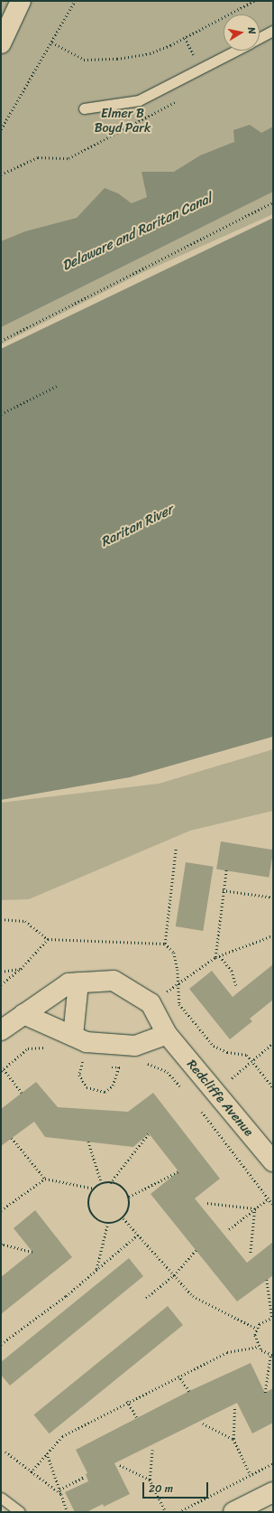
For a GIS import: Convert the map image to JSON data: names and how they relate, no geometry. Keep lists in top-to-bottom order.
{
  "streets": {
    "street": ["Redcliffe Avenue"]
  },
  "water": ["Delaware and Raritan Canal", "Raritan River"],
  "parks": ["Elmer B Boyd Park"],
  "scale_bar": "20 m",
  "north": "right"
}
